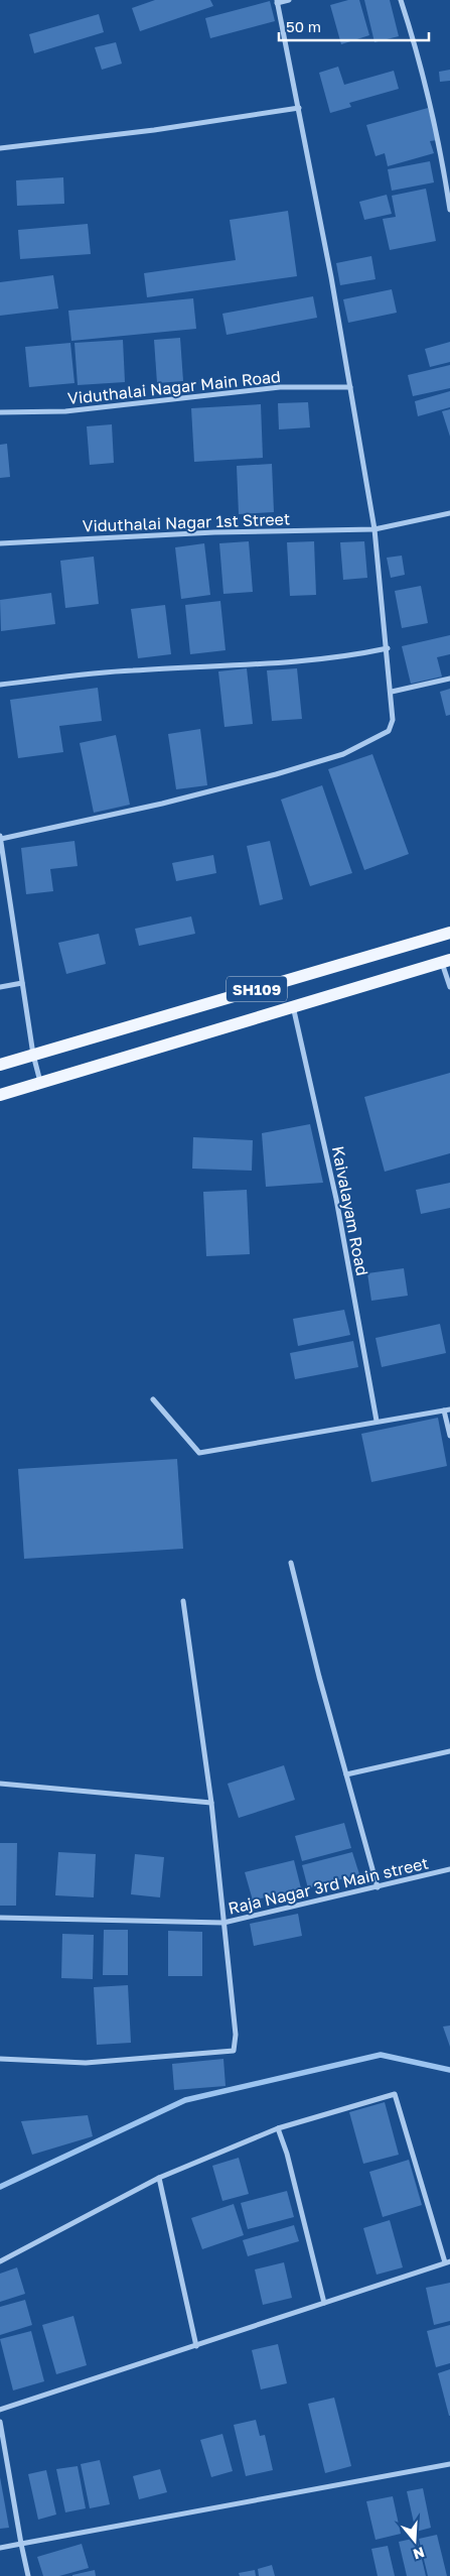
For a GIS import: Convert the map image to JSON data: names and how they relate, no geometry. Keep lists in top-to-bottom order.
{
  "streets": {
    "main road": ["SH109"],
    "street": [
      "Viduthalai Nagar Main Road",
      "Viduthalai Nagar 1st Street",
      "Kaivalayam Road",
      "Raja Nagar 3rd Main street"
    ]
  },
  "crossings": [
    ["SH109", "Kaivalayam Road"]
  ],
  "scale_bar": "50 m",
  "north": "bottom"
}
